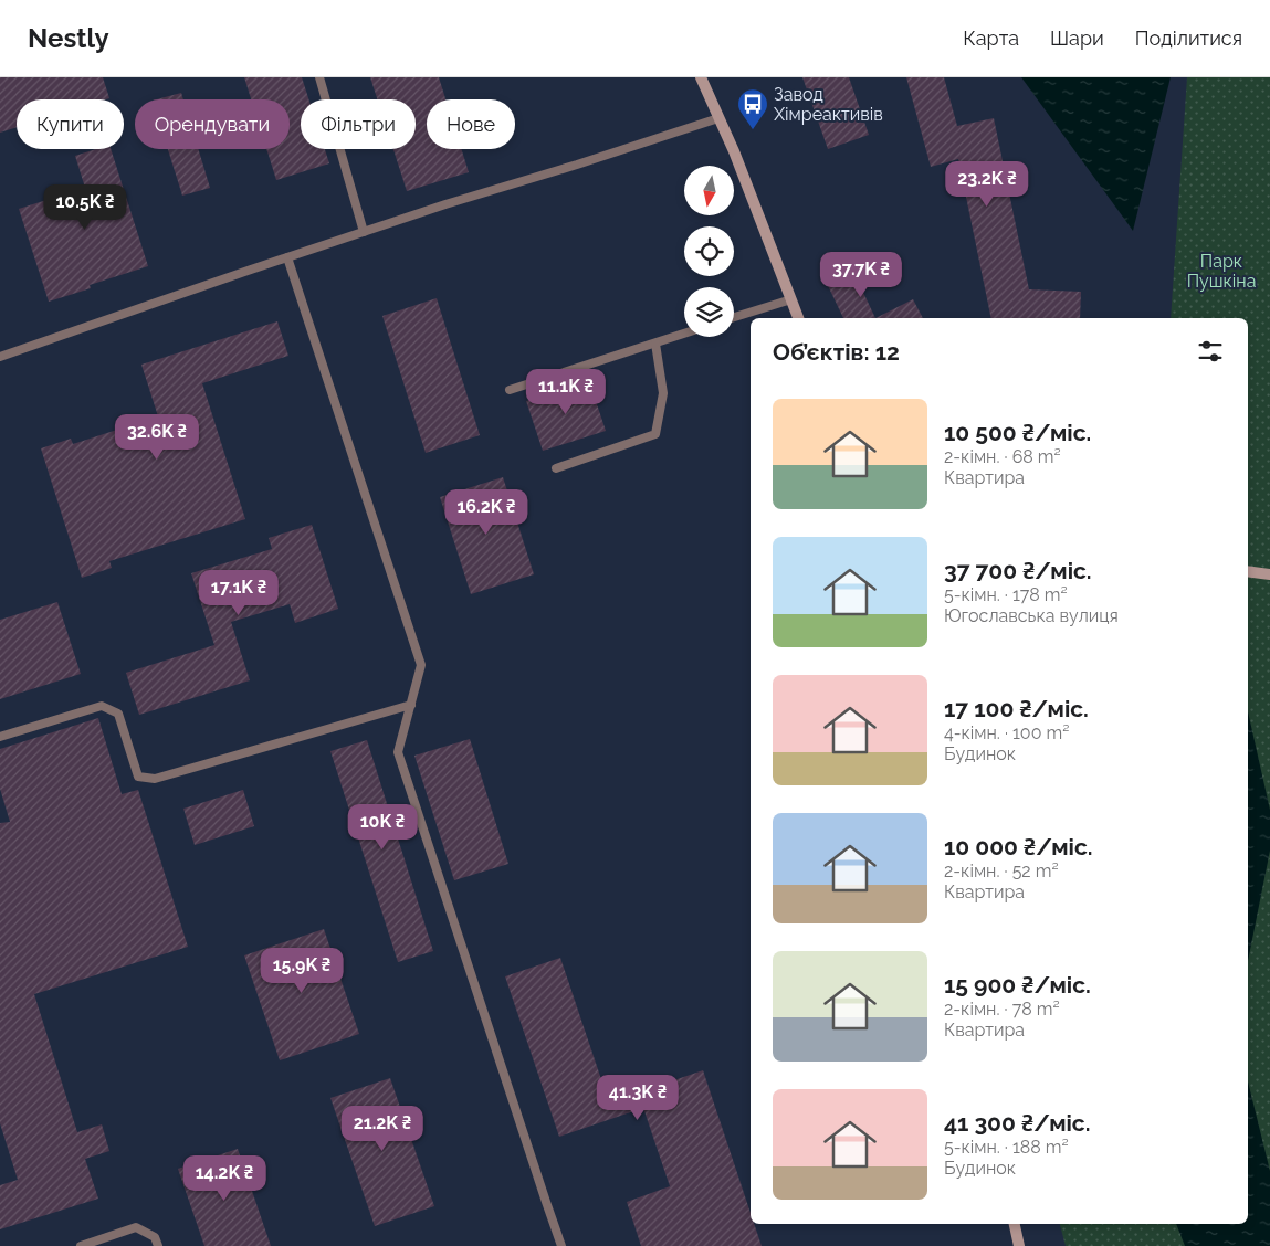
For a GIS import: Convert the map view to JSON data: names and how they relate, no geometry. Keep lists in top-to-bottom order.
{
  "parks": ["Парк Пушкіна"],
  "places": {
    "bus stop": ["Завод Хімреактивів"]
  },
  "north": "bottom",
  "page": {
    "header": "Nestly",
    "nav": ["Карта", "Шари", "Поділитися"],
    "chip": [
      "Купити",
      "Орендувати",
      "Фільтри",
      "Нове"
    ],
    "price": [
      "23.2K ₴",
      "10.5K ₴",
      "37.7K ₴",
      "11.1K ₴",
      "32.6K ₴",
      "16.2K ₴",
      "17.1K ₴",
      "10K ₴",
      "15.9K ₴",
      "41.3K ₴",
      "21.2K ₴",
      "14.2K ₴"
    ],
    "heading": "Об’єктів: 12",
    "list": [
      {
        "name": "10 500 ₴/міс.",
        "note": "2-кімн. · 68 m² · Квартира"
      },
      {
        "name": "37 700 ₴/міс.",
        "note": "5-кімн. · 178 m² · Югославська вулиця"
      },
      {
        "name": "17 100 ₴/міс.",
        "note": "4-кімн. · 100 m² · Будинок"
      },
      {
        "name": "10 000 ₴/міс.",
        "note": "2-кімн. · 52 m² · Квартира"
      },
      {
        "name": "15 900 ₴/міс.",
        "note": "2-кімн. · 78 m² · Квартира"
      },
      {
        "name": "41 300 ₴/міс.",
        "note": "5-кімн. · 188 m² · Будинок"
      }
    ]
  }
}
